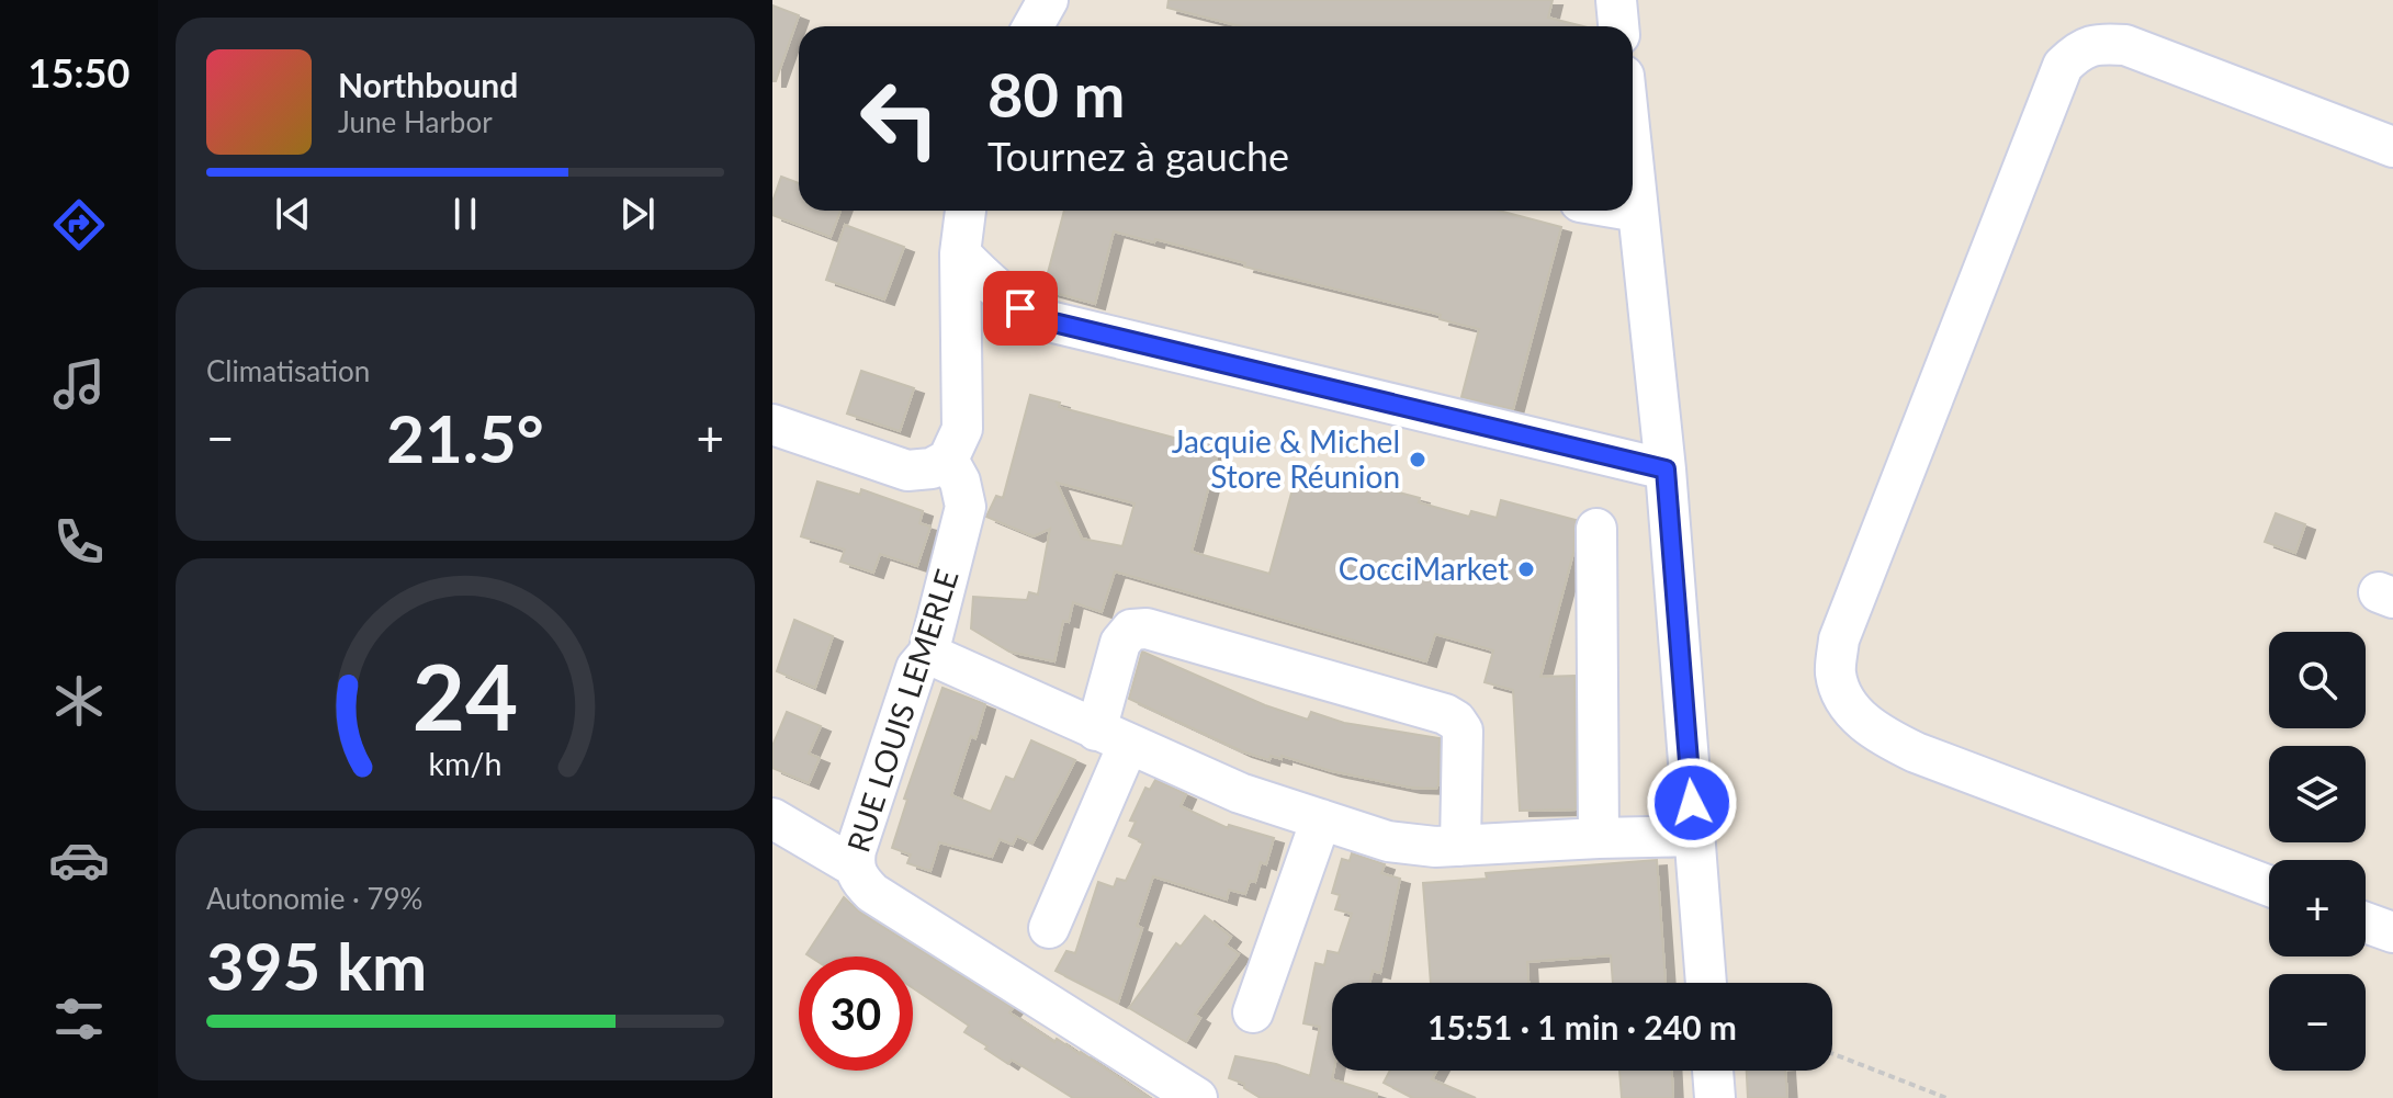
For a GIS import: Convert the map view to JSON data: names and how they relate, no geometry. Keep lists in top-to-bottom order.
{
  "streets": {
    "street": ["RUE LOUIS LEMERLE"]
  },
  "places": ["Jacquie & Michel Store Réunion", "CocciMarket"],
  "page": {
    "tabs": "15:50",
    "turn": ["80 m", "Tournez à gauche"],
    "song": ["Northbound", "June Harbor"],
    "tile": [
      "Climatisation",
      ["Autonomie · 79%", "395 km"]
    ],
    "heat": ["−", "21.5°", "+"],
    "map_buttons": ["+", "−"],
    "limit": "30",
    "trip": "15:51 · 1 min · 240 m",
    "gauge": ["24", "km/h"]
  }
}
